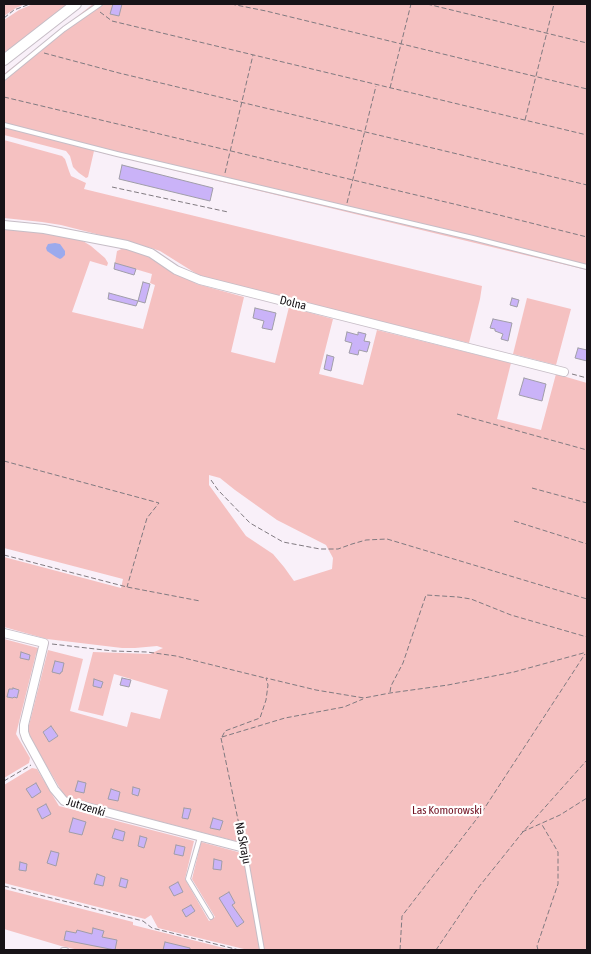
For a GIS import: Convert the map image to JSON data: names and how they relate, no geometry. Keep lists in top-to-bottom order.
{
  "streets": {
    "street": ["Dolna", "Jutrzenki"],
    "lane": ["Na Skraju"]
  },
  "crossings": [
    ["Jutrzenki", "Na Skraju"]
  ],
  "parks": ["Las Komorowski"]
}
